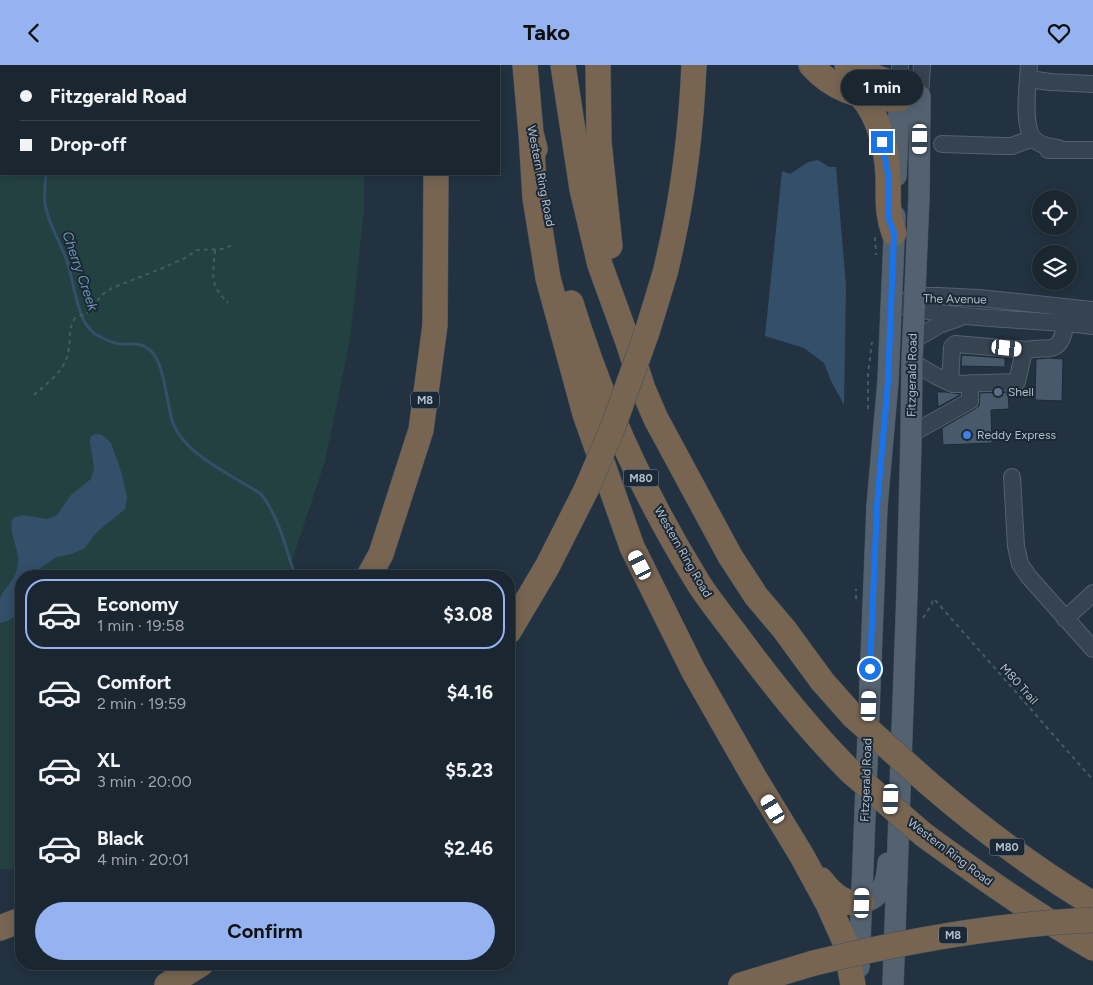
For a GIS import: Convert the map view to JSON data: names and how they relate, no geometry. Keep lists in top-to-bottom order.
{
  "streets": {
    "highway": ["Western Ring Road", "M8", "M80"],
    "main road": ["Fitzgerald Road"],
    "street": ["The Avenue"],
    "path": ["M80 Trail"]
  },
  "crossings": [
    ["The Avenue", "Fitzgerald Road"]
  ],
  "water": ["Cherry Creek"],
  "places": ["Shell", "Reddy Express"],
  "page": {
    "header": "Tako",
    "banner": ["Fitzgerald Road", "Drop-off"],
    "bubble": "1 min",
    "list": [
      {
        "name": "Economy",
        "note": "1 min · 19:58",
        "value": "$3.08"
      },
      {
        "name": "Comfort",
        "note": "2 min · 19:59",
        "value": "$4.16"
      },
      {
        "name": "XL",
        "note": "3 min · 20:00",
        "value": "$5.23"
      },
      {
        "name": "Black",
        "note": "4 min · 20:01",
        "value": "$2.46"
      }
    ],
    "buttons": "Confirm"
  }
}
